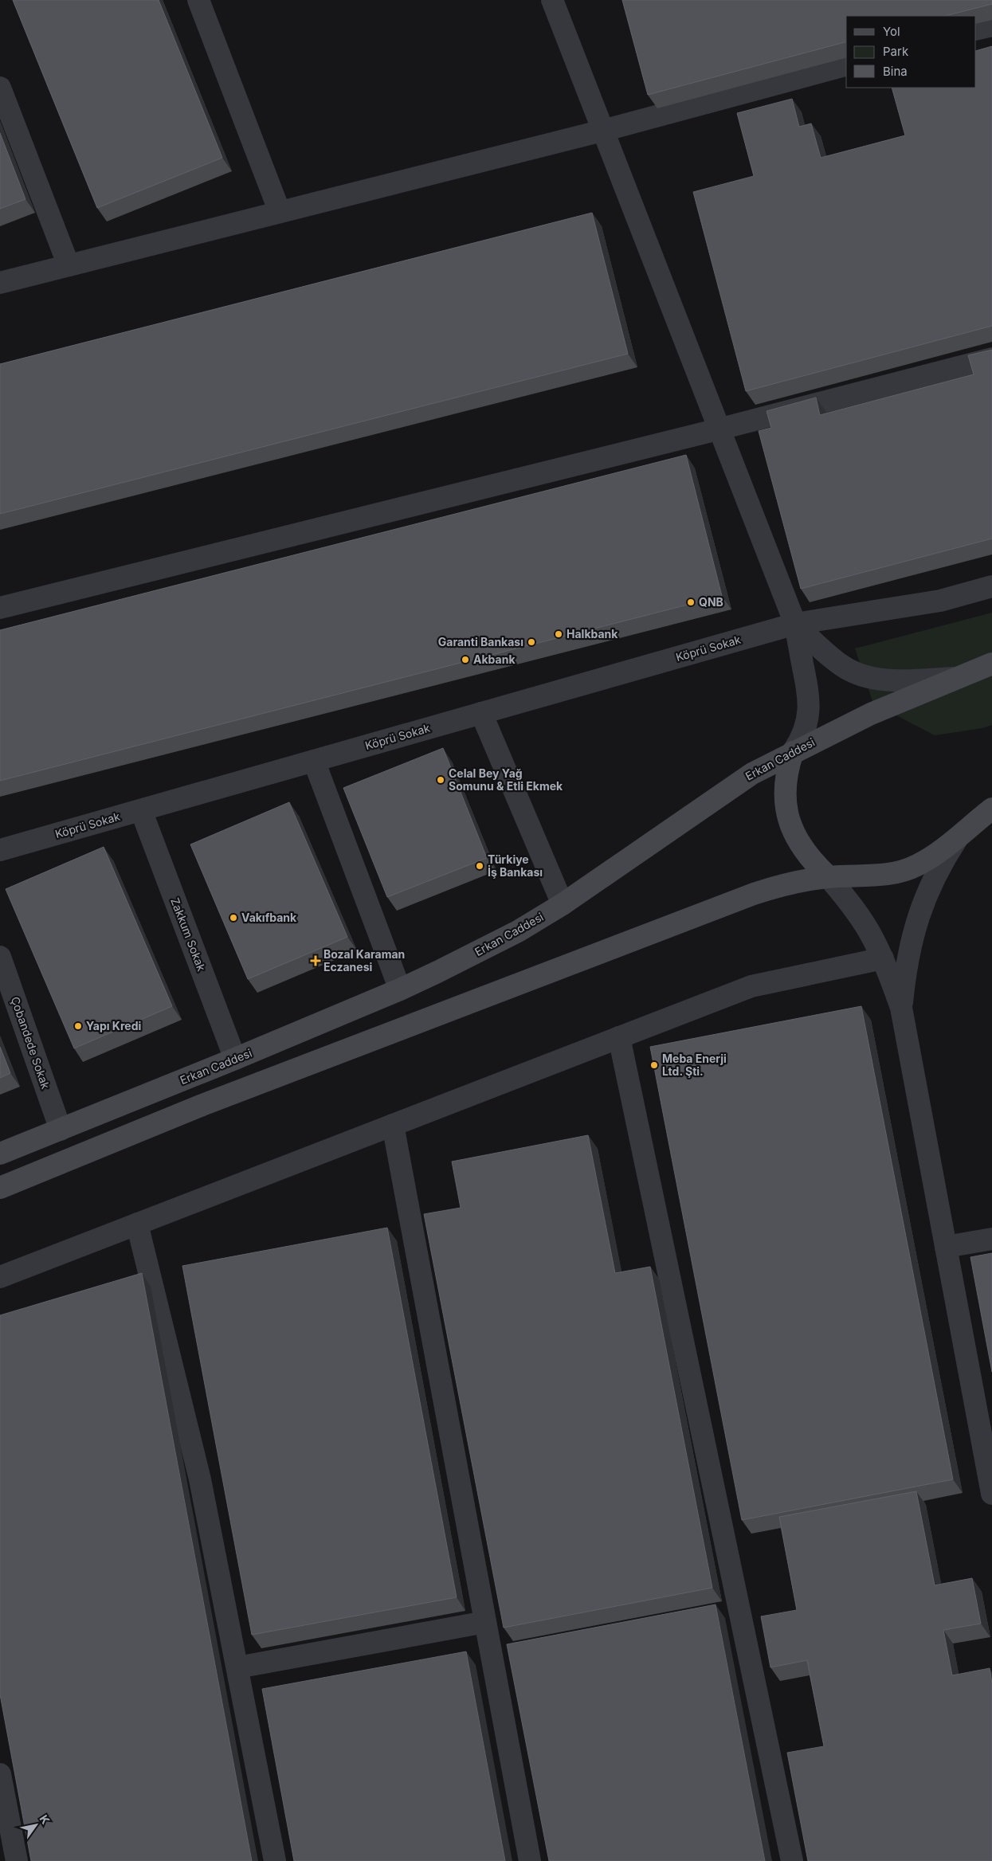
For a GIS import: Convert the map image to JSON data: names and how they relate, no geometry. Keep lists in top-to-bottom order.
{
  "streets": {
    "main road": ["Erkan Caddesi"],
    "street": ["Köprü Sokak", "Zakkum Sokak", "Çobandede Sokak"]
  },
  "crossings": [
    ["Köprü Sokak", "Zakkum Sokak"],
    ["Erkan Caddesi", "Zakkum Sokak"],
    ["Erkan Caddesi", "Çobandede Sokak"]
  ],
  "places": {
    "other": [
      "QNB",
      "Halkbank",
      "Garanti Bankası",
      "Akbank",
      "Celal Bey Yağ Somunu & Etli Ekmek",
      "Türkiye İş Bankası",
      "Vakıfbank",
      "Yapı Kredi",
      "Meba Enerji Ltd. Şti."
    ],
    "health": ["Bozal Karaman Eczanesi"]
  },
  "legend": ["Yol", "Park", "Bina"],
  "north": "top right"
}
